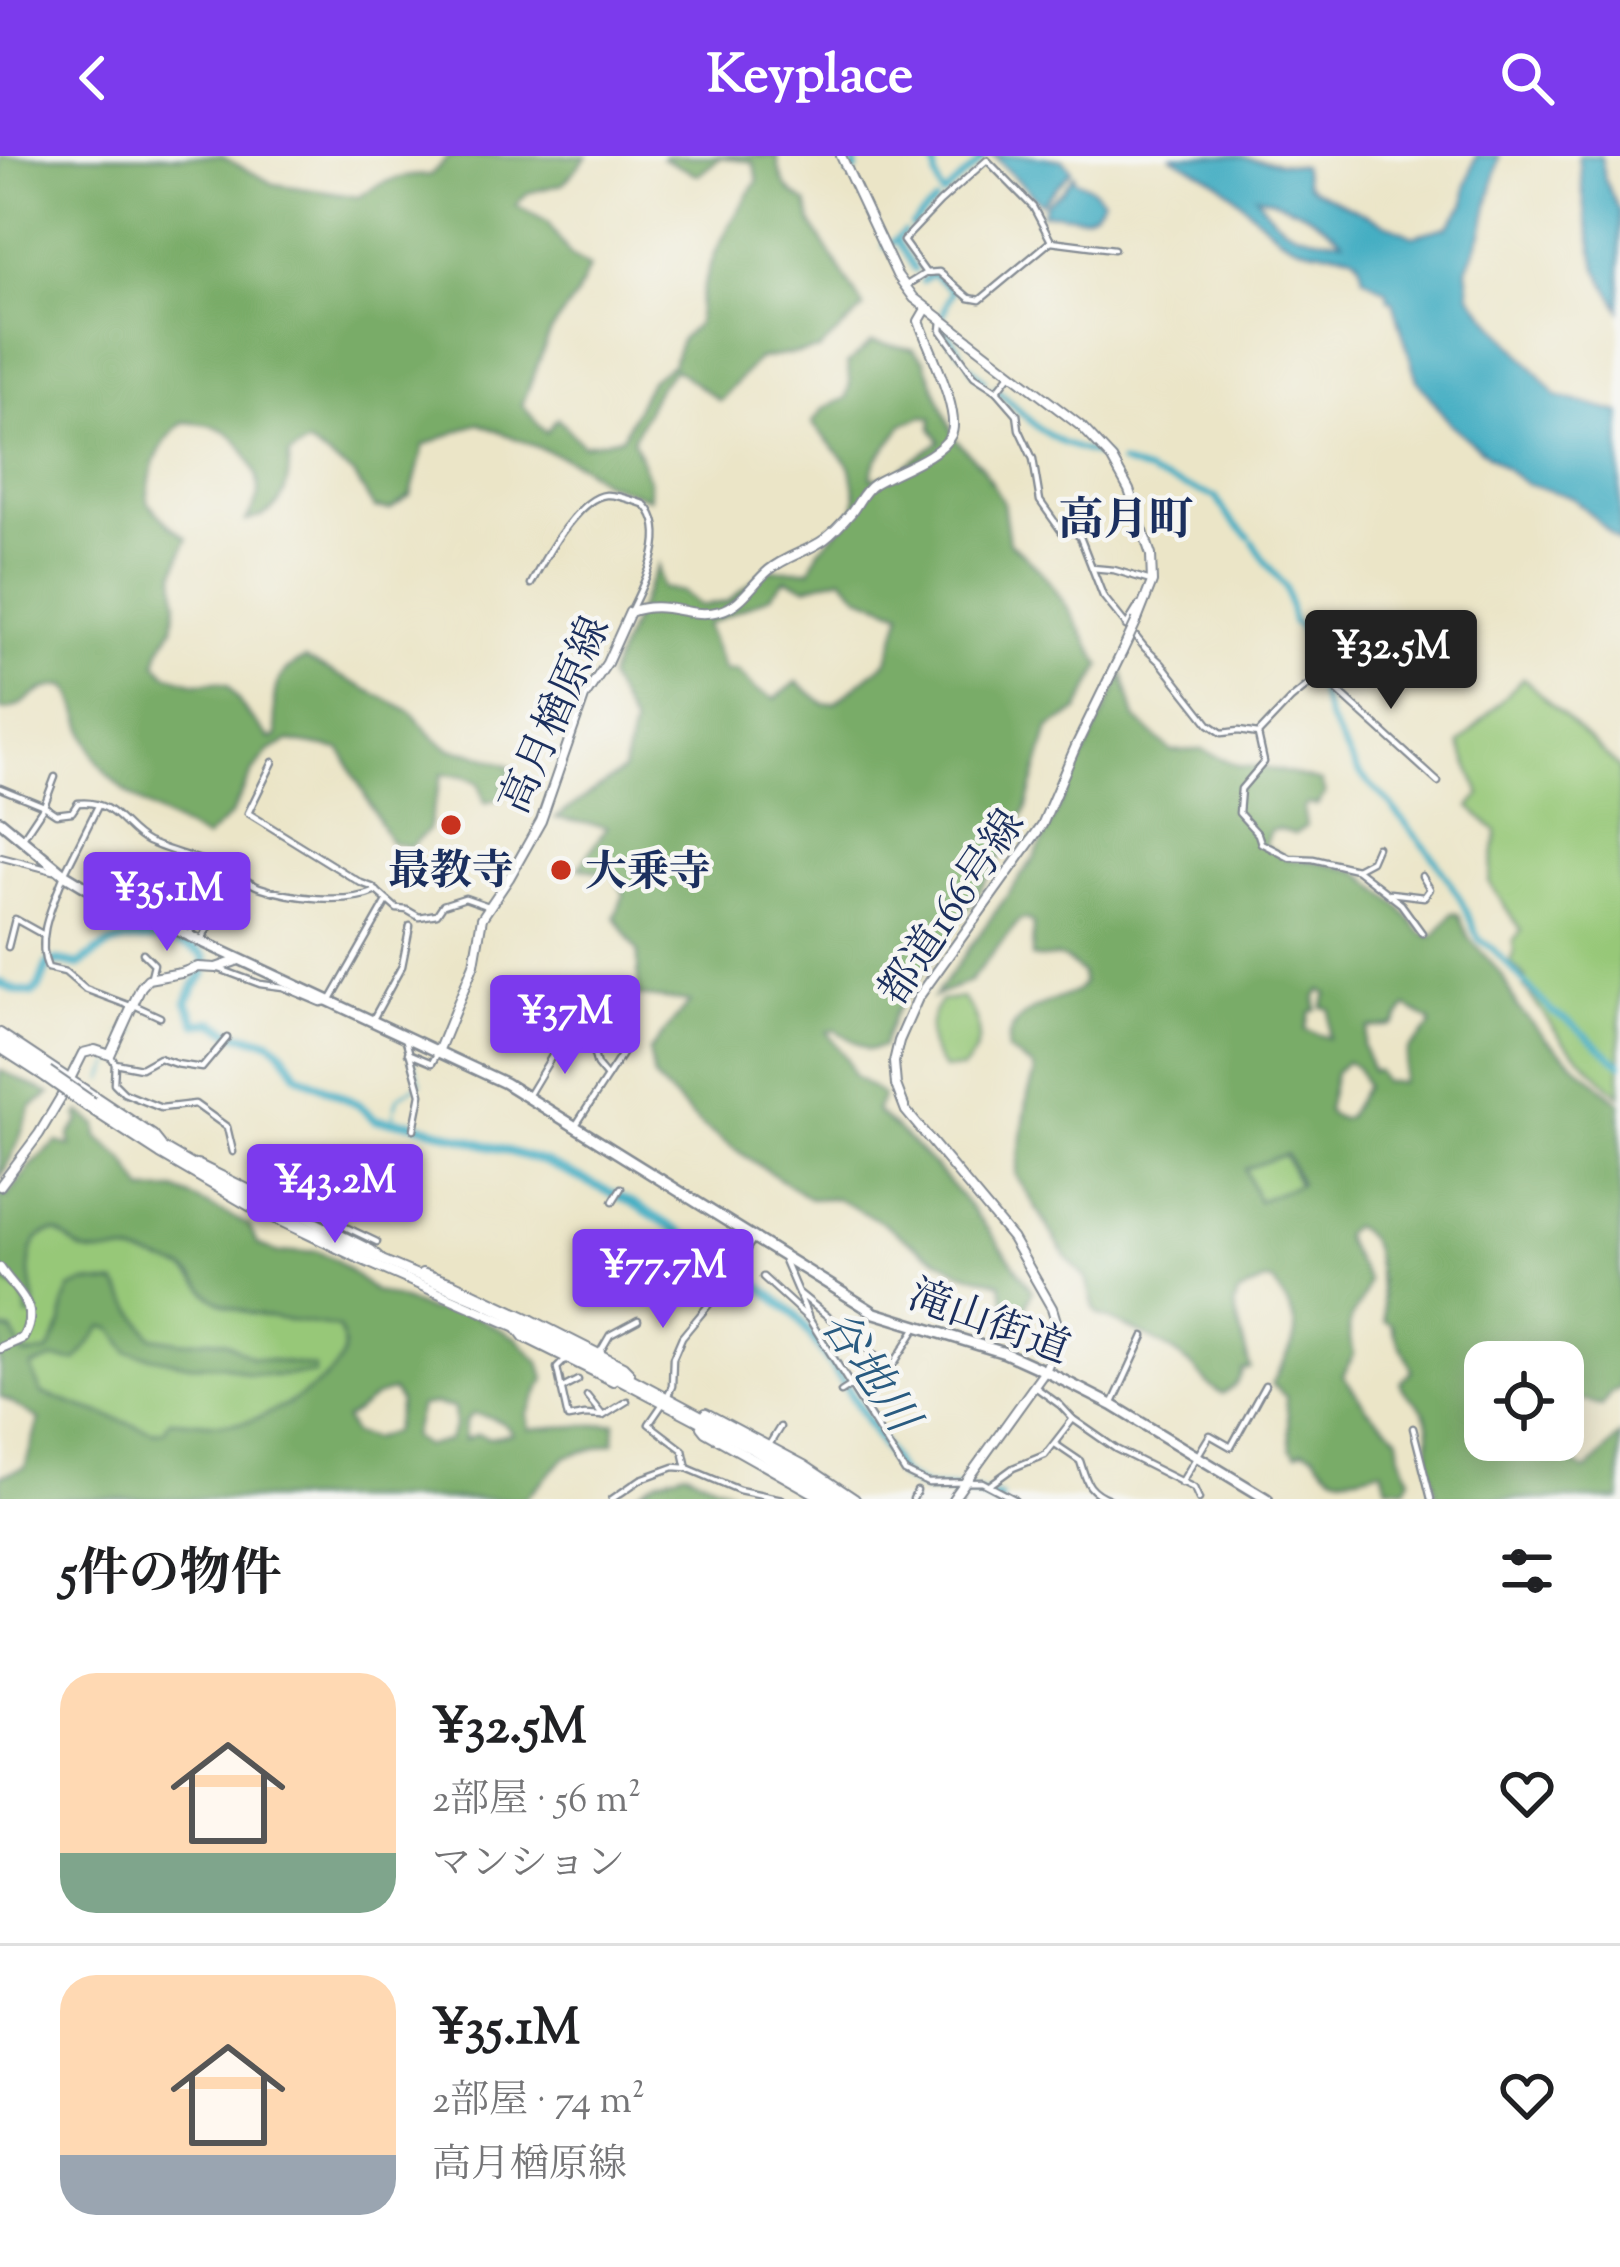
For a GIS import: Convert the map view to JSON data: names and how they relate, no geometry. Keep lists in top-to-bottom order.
{
  "streets": {
    "highway": ["滝山街道"],
    "main road": ["高月楢原線", "都道166号線"]
  },
  "crossings": [
    ["高月楢原線", "滝山街道"],
    ["都道166号線", "滝山街道"]
  ],
  "districts": ["高月町"],
  "water": ["谷地川"],
  "places": ["最教寺", "大乗寺"],
  "page": {
    "header": "Keyplace",
    "price": [
      "¥32.5M",
      "¥35.1M",
      "¥37M",
      "¥43.2M",
      "¥77.7M"
    ],
    "heading": "5件の物件",
    "list": [
      {
        "name": "¥32.5M",
        "note": "2部屋 · 56 m² · マンション"
      },
      {
        "name": "¥35.1M",
        "note": "2部屋 · 74 m² · 高月楢原線"
      }
    ]
  }
}
